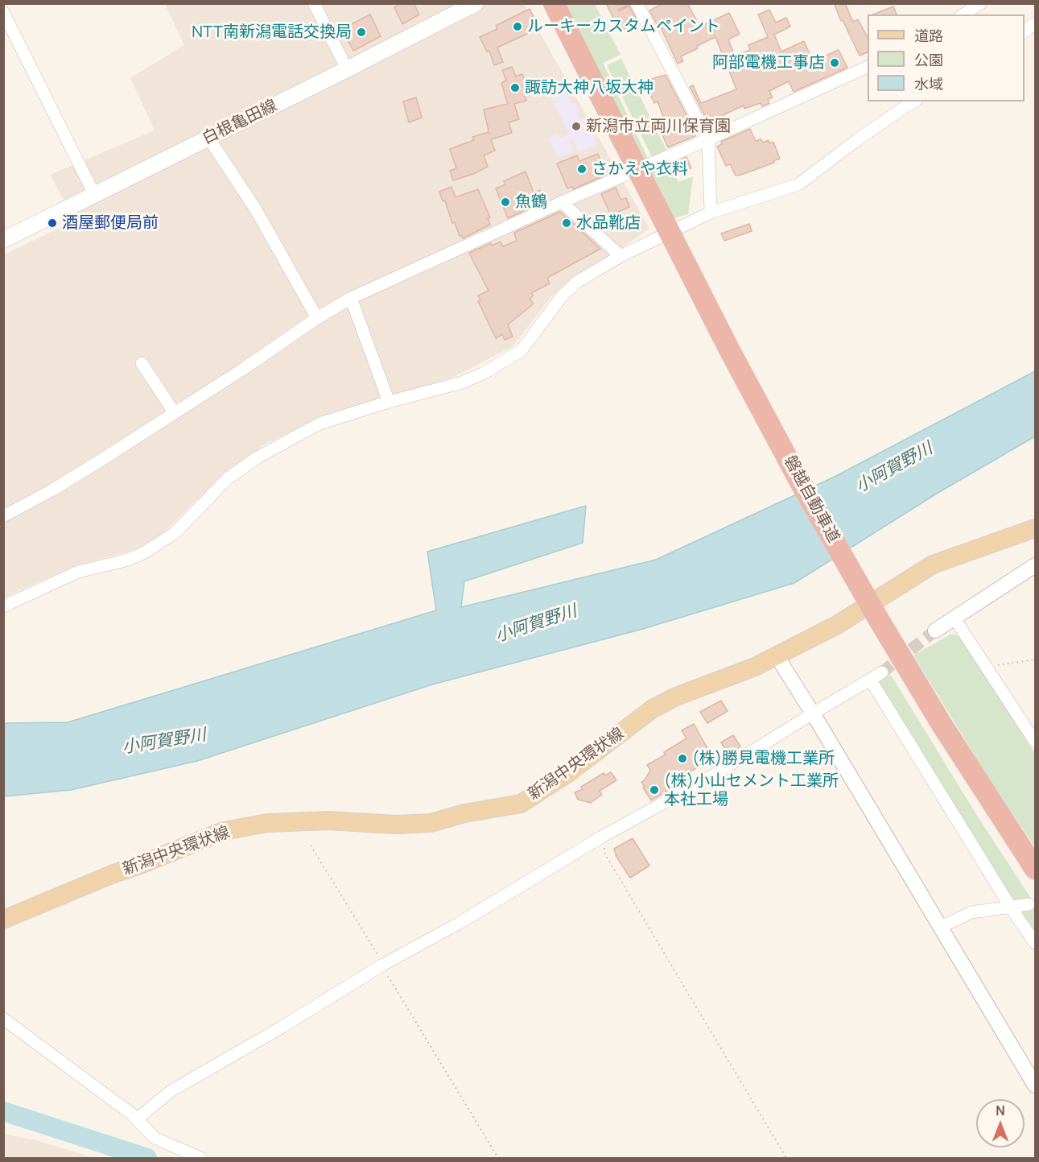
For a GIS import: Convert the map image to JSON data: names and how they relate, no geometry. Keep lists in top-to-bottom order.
{
  "streets": {
    "highway": ["磐越自動車道"],
    "main road": ["白根亀田線", "新潟中央環状線"]
  },
  "water": ["小阿賀野川"],
  "places": [
    "ルーキーカスタムペイント",
    "NTT南新潟電話交換局",
    "阿部電機工事店",
    "諏訪大神八坂大神",
    "新潟市立両川保育園",
    "さかえや衣料",
    "魚鶴",
    "酒屋郵便局前",
    "水品靴店",
    "(株)勝見電機工業所",
    "(株)小山セメント工業所 本社工場"
  ],
  "legend": ["道路", "公園", "水域"],
  "north": "top"
}
